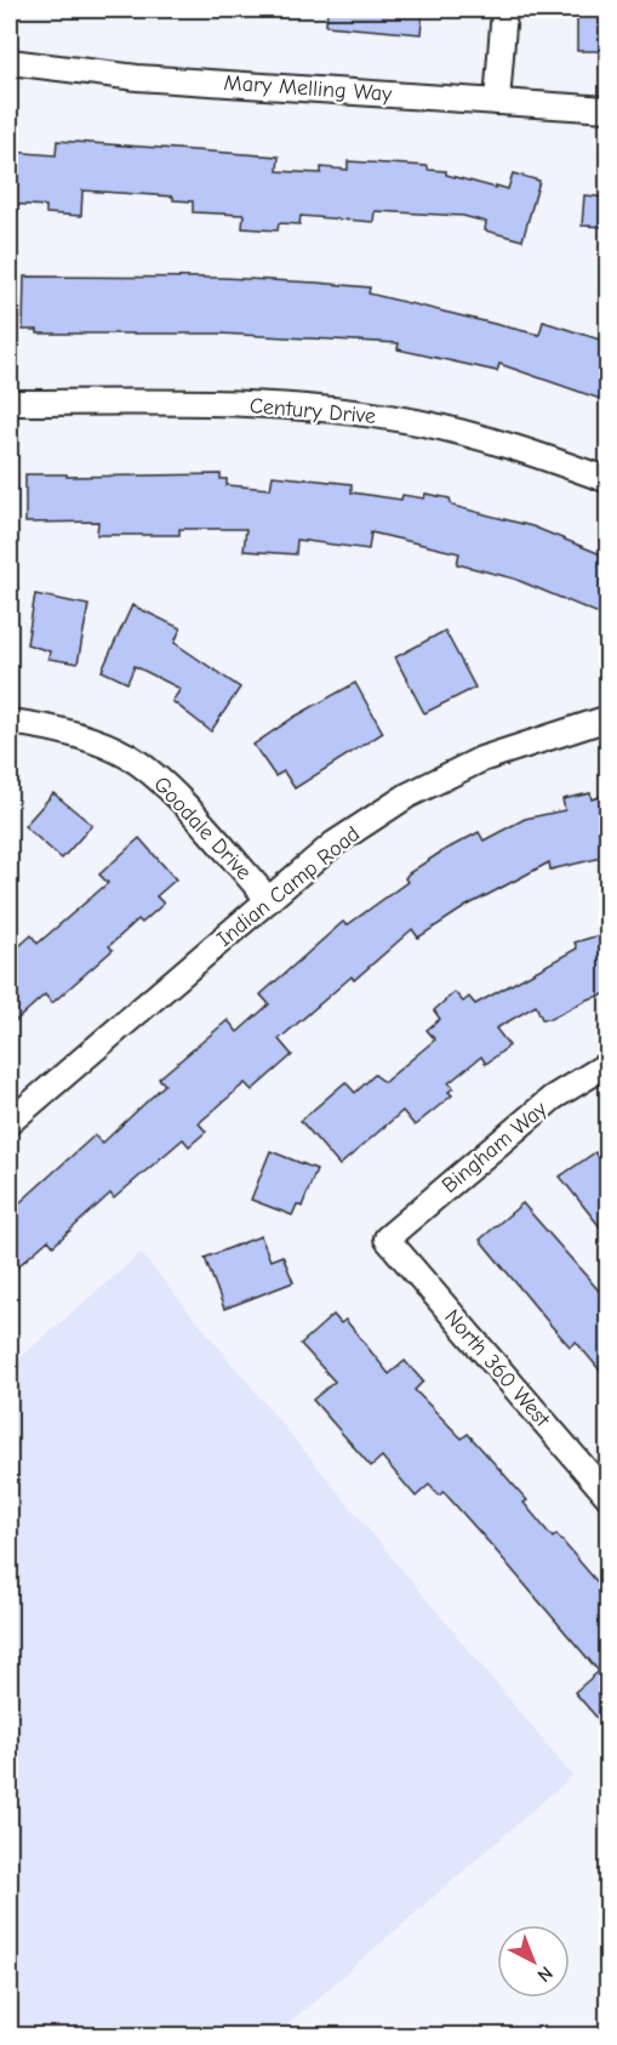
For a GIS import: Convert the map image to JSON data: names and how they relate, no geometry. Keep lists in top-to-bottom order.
{
  "streets": {
    "street": [
      "Mary Melling Way",
      "Century Drive",
      "Goodale Drive",
      "Indian Camp Road",
      "Bingham Way",
      "North 360 West"
    ]
  },
  "crossings": [
    ["Goodale Drive", "Indian Camp Road"],
    ["Bingham Way", "North 360 West"]
  ],
  "north": "bottom right"
}
